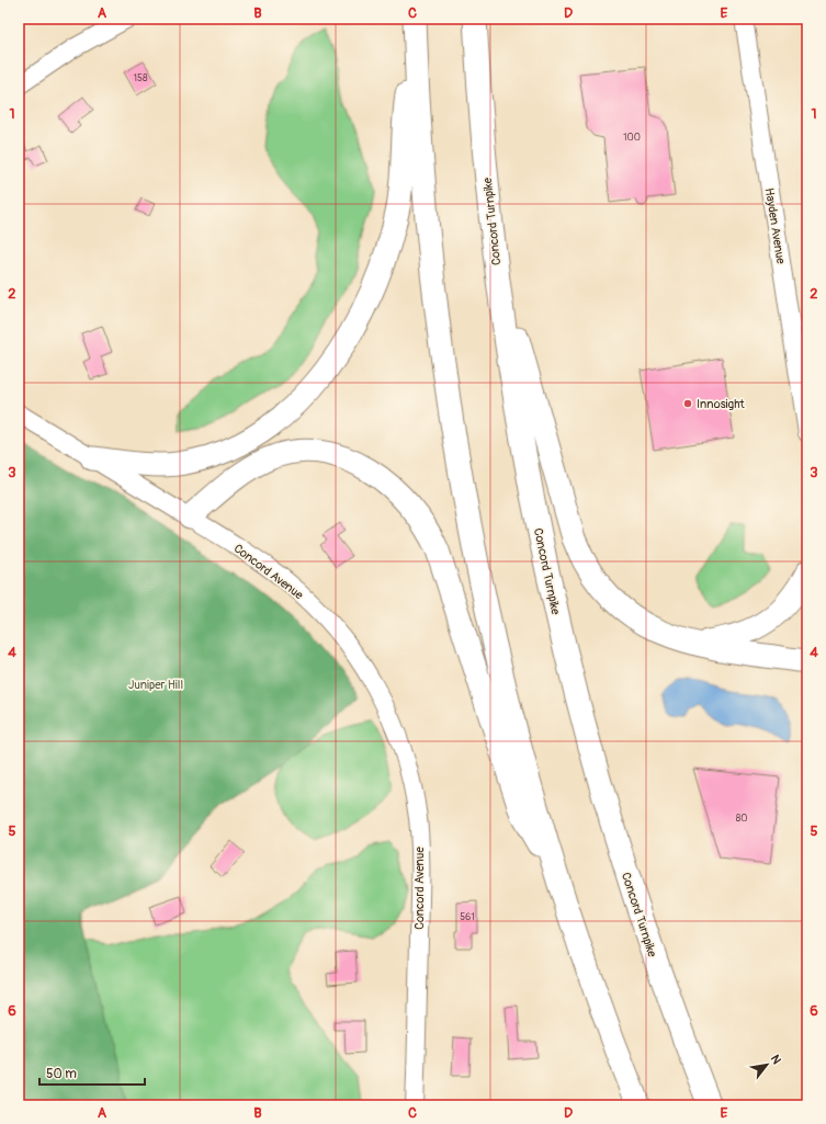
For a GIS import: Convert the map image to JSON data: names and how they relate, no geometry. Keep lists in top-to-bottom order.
{
  "streets": {
    "highway": ["Concord Turnpike"],
    "main road": ["Hayden Avenue", "Concord Avenue"]
  },
  "parks": ["Juniper Hill"],
  "places": ["Innosight"],
  "house_numbers": [
    "158",
    "100",
    "80",
    "561"
  ],
  "scale_bar": "50 m",
  "north": "top right",
  "grid": {
    "columns": [
      "A",
      "B",
      "C",
      "D",
      "E"
    ],
    "rows": [
      "1",
      "2",
      "3",
      "4",
      "5",
      "6"
    ]
  }
}
